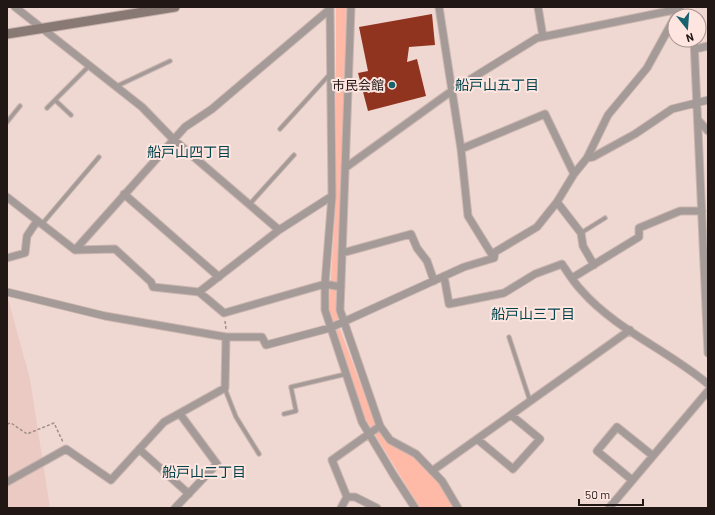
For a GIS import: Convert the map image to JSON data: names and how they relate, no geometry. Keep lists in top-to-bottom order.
{
  "districts": [
    "船戸山五丁目",
    "船戸山四丁目",
    "船戸山三丁目",
    "船戸山二丁目"
  ],
  "places": ["市民会館"],
  "scale_bar": "50 m",
  "north": "bottom"
}
